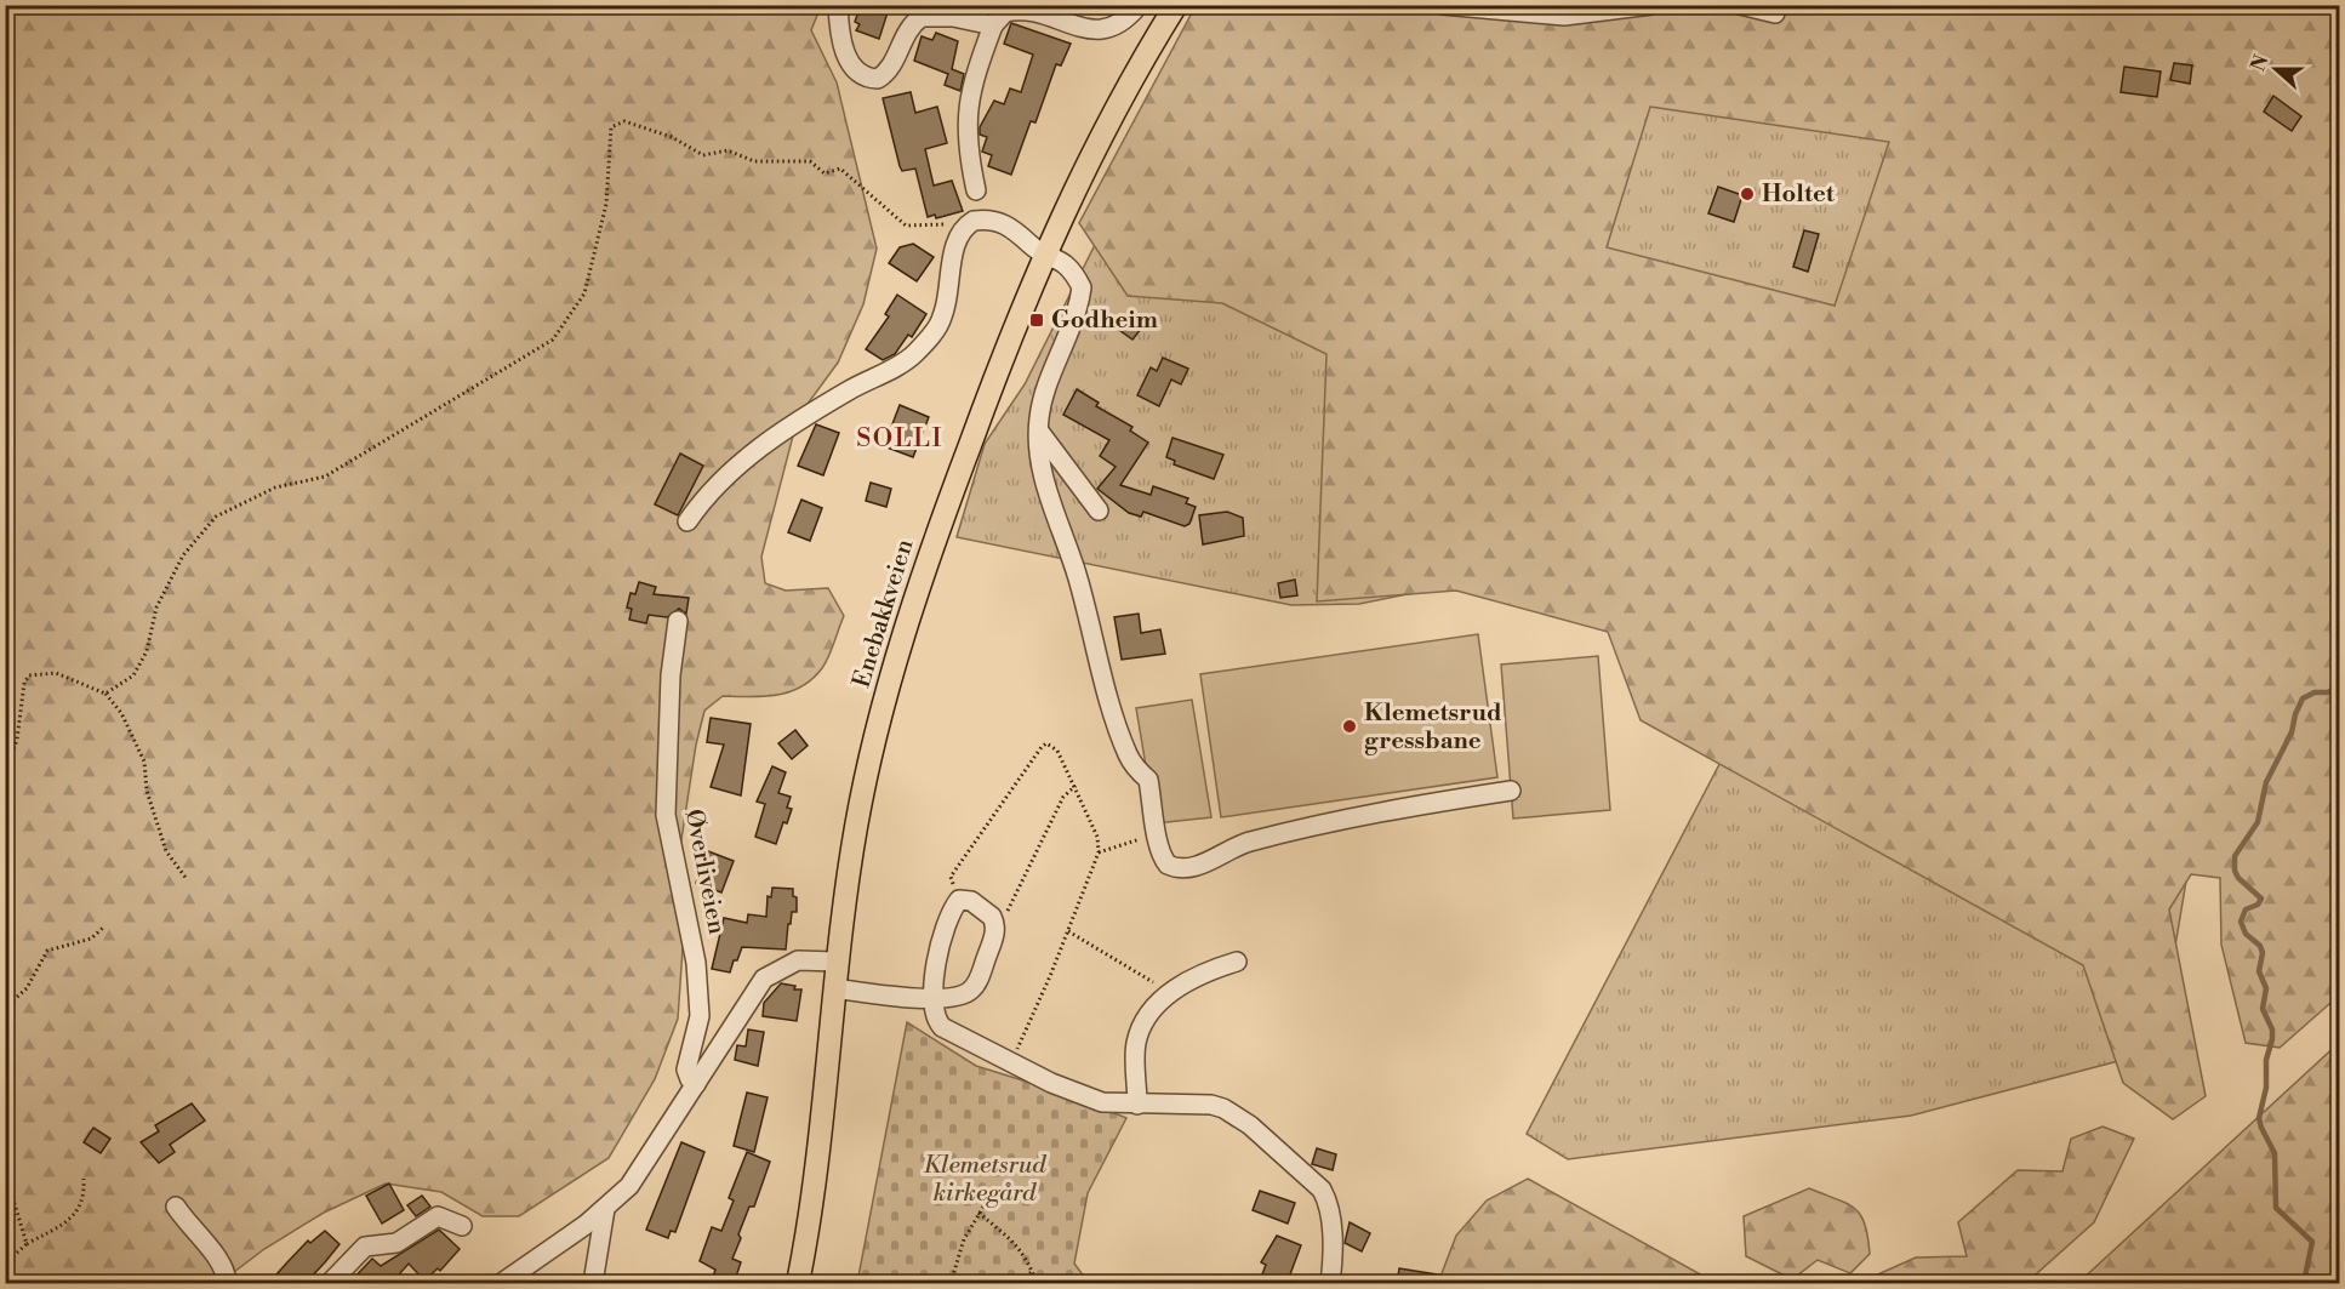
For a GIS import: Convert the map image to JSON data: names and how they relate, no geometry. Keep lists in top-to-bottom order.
{
  "streets": {
    "main road": ["Enebakkveien"],
    "street": ["Øverliveien"]
  },
  "districts": ["SOLLI"],
  "parks": ["Klemetsrud kirkegård"],
  "places": {
    "other": ["Holtet", "Klemetsrud gressbane"],
    "transit": ["Godheim"]
  },
  "north": "left"
}
